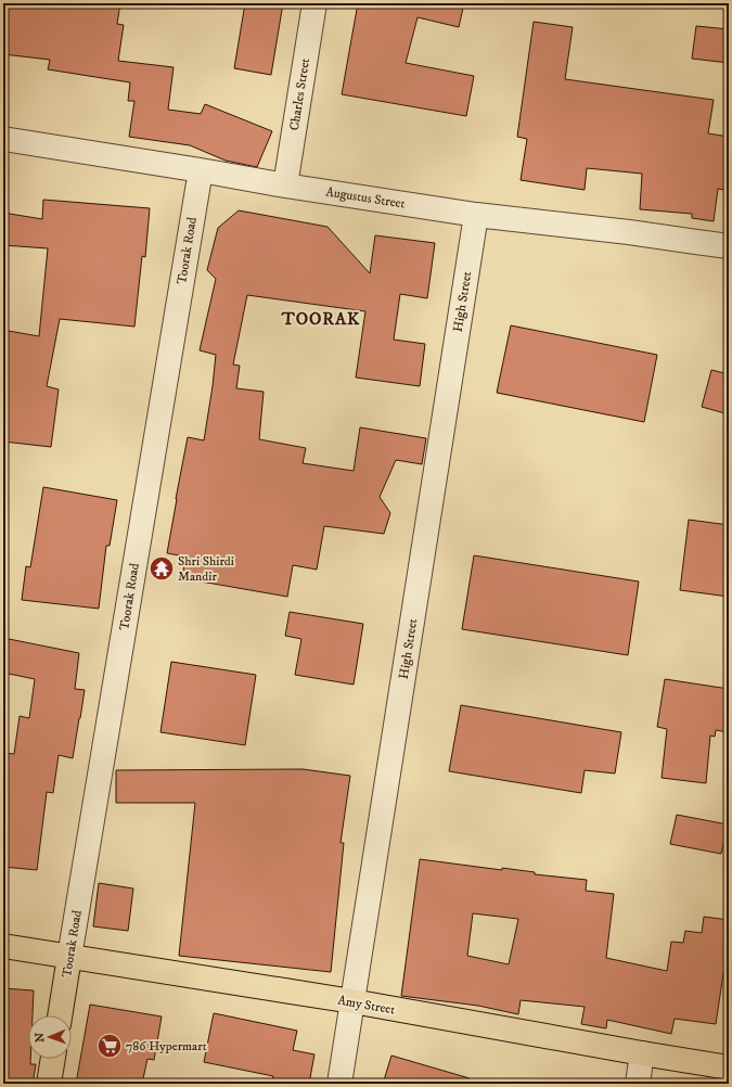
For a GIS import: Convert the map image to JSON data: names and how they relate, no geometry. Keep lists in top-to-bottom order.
{
  "streets": {
    "main road": ["Toorak Road", "Amy Street"],
    "street": ["Charles Street", "Augustus Street", "High Street"]
  },
  "crossings": [
    ["Charles Street", "Augustus Street"],
    ["Augustus Street", "Toorak Road"],
    ["Augustus Street", "High Street"],
    ["Toorak Road", "Amy Street"],
    ["High Street", "Amy Street"]
  ],
  "districts": ["TOORAK"],
  "places": {
    "temple": ["Shri Shirdi Mandir"],
    "supermarket": ["786 Hypermart"]
  },
  "north": "left"
}
